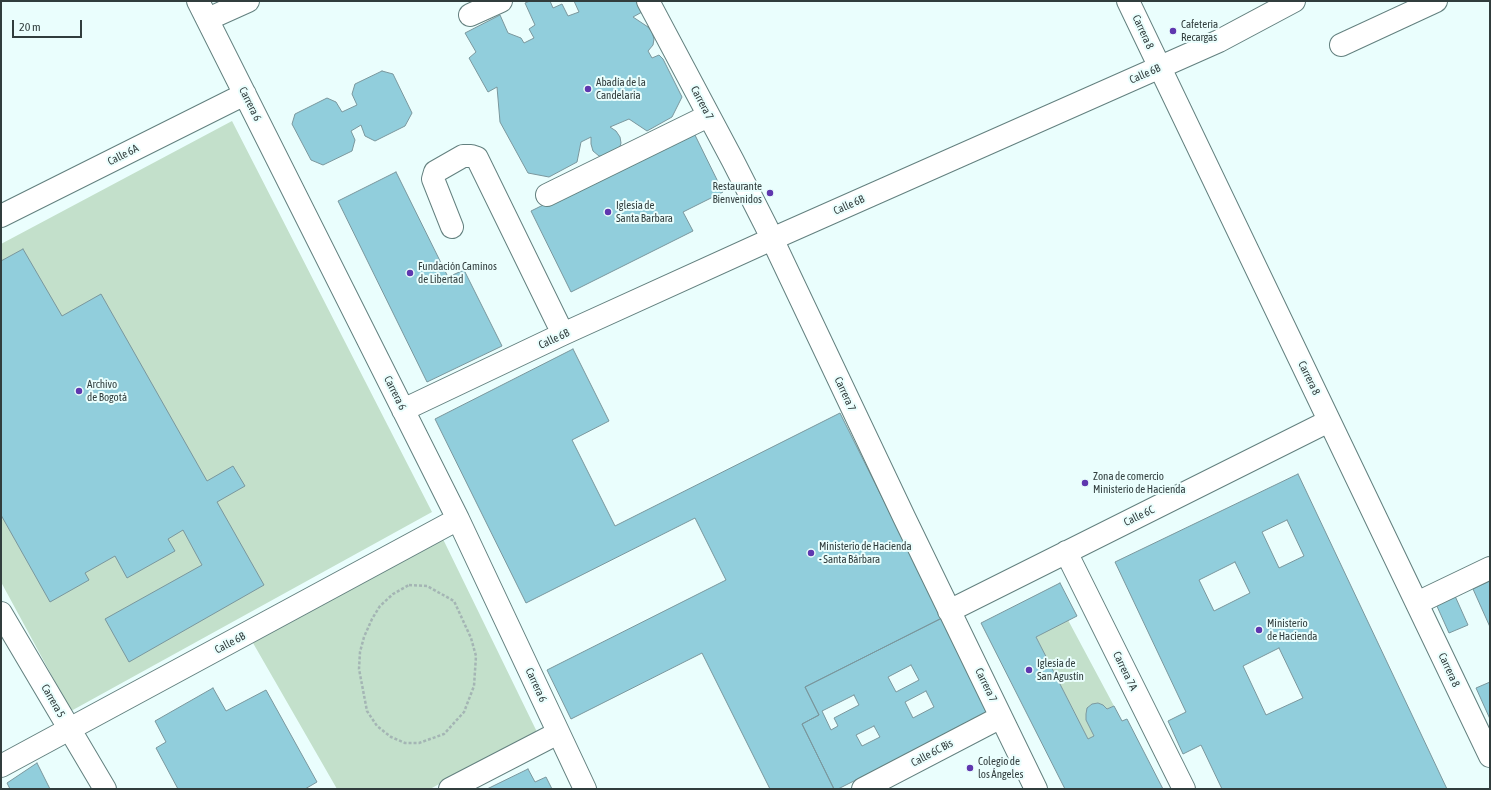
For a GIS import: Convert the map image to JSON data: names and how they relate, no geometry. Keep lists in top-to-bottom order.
{
  "streets": {
    "street": [
      "Carrera 8",
      "Calle 6B",
      "Carrera 7",
      "Carrera 6",
      "Calle 6A",
      "Calle 6C",
      "Carrera 7A",
      "Carrera 5",
      "Calle 6C Bis"
    ]
  },
  "crossings": [
    ["Carrera 8", "Calle 6B"],
    ["Carrera 8", "Calle 6C"],
    ["Calle 6B", "Carrera 7"],
    ["Calle 6B", "Carrera 6"],
    ["Calle 6B", "Carrera 5"],
    ["Carrera 7", "Calle 6C"],
    ["Carrera 7", "Calle 6C Bis"],
    ["Carrera 6", "Calle 6A"],
    ["Calle 6C", "Carrera 7A"]
  ],
  "places": [
    "Cafeteria Recargas",
    "Abadía de la Candelaria",
    "Restaurante Bienvenidos",
    "Iglesia de Santa Barbara",
    "Fundación Caminos de Libertad",
    "Archivo de Bogotá",
    "Zona de comercio Ministerio de Hacienda",
    "Ministerio de Hacienda - Santa Bárbara",
    "Ministerio de Hacienda",
    "Iglesia de San Agustín",
    "Colegio de los Ángeles"
  ],
  "scale_bar": "20 m"
}
